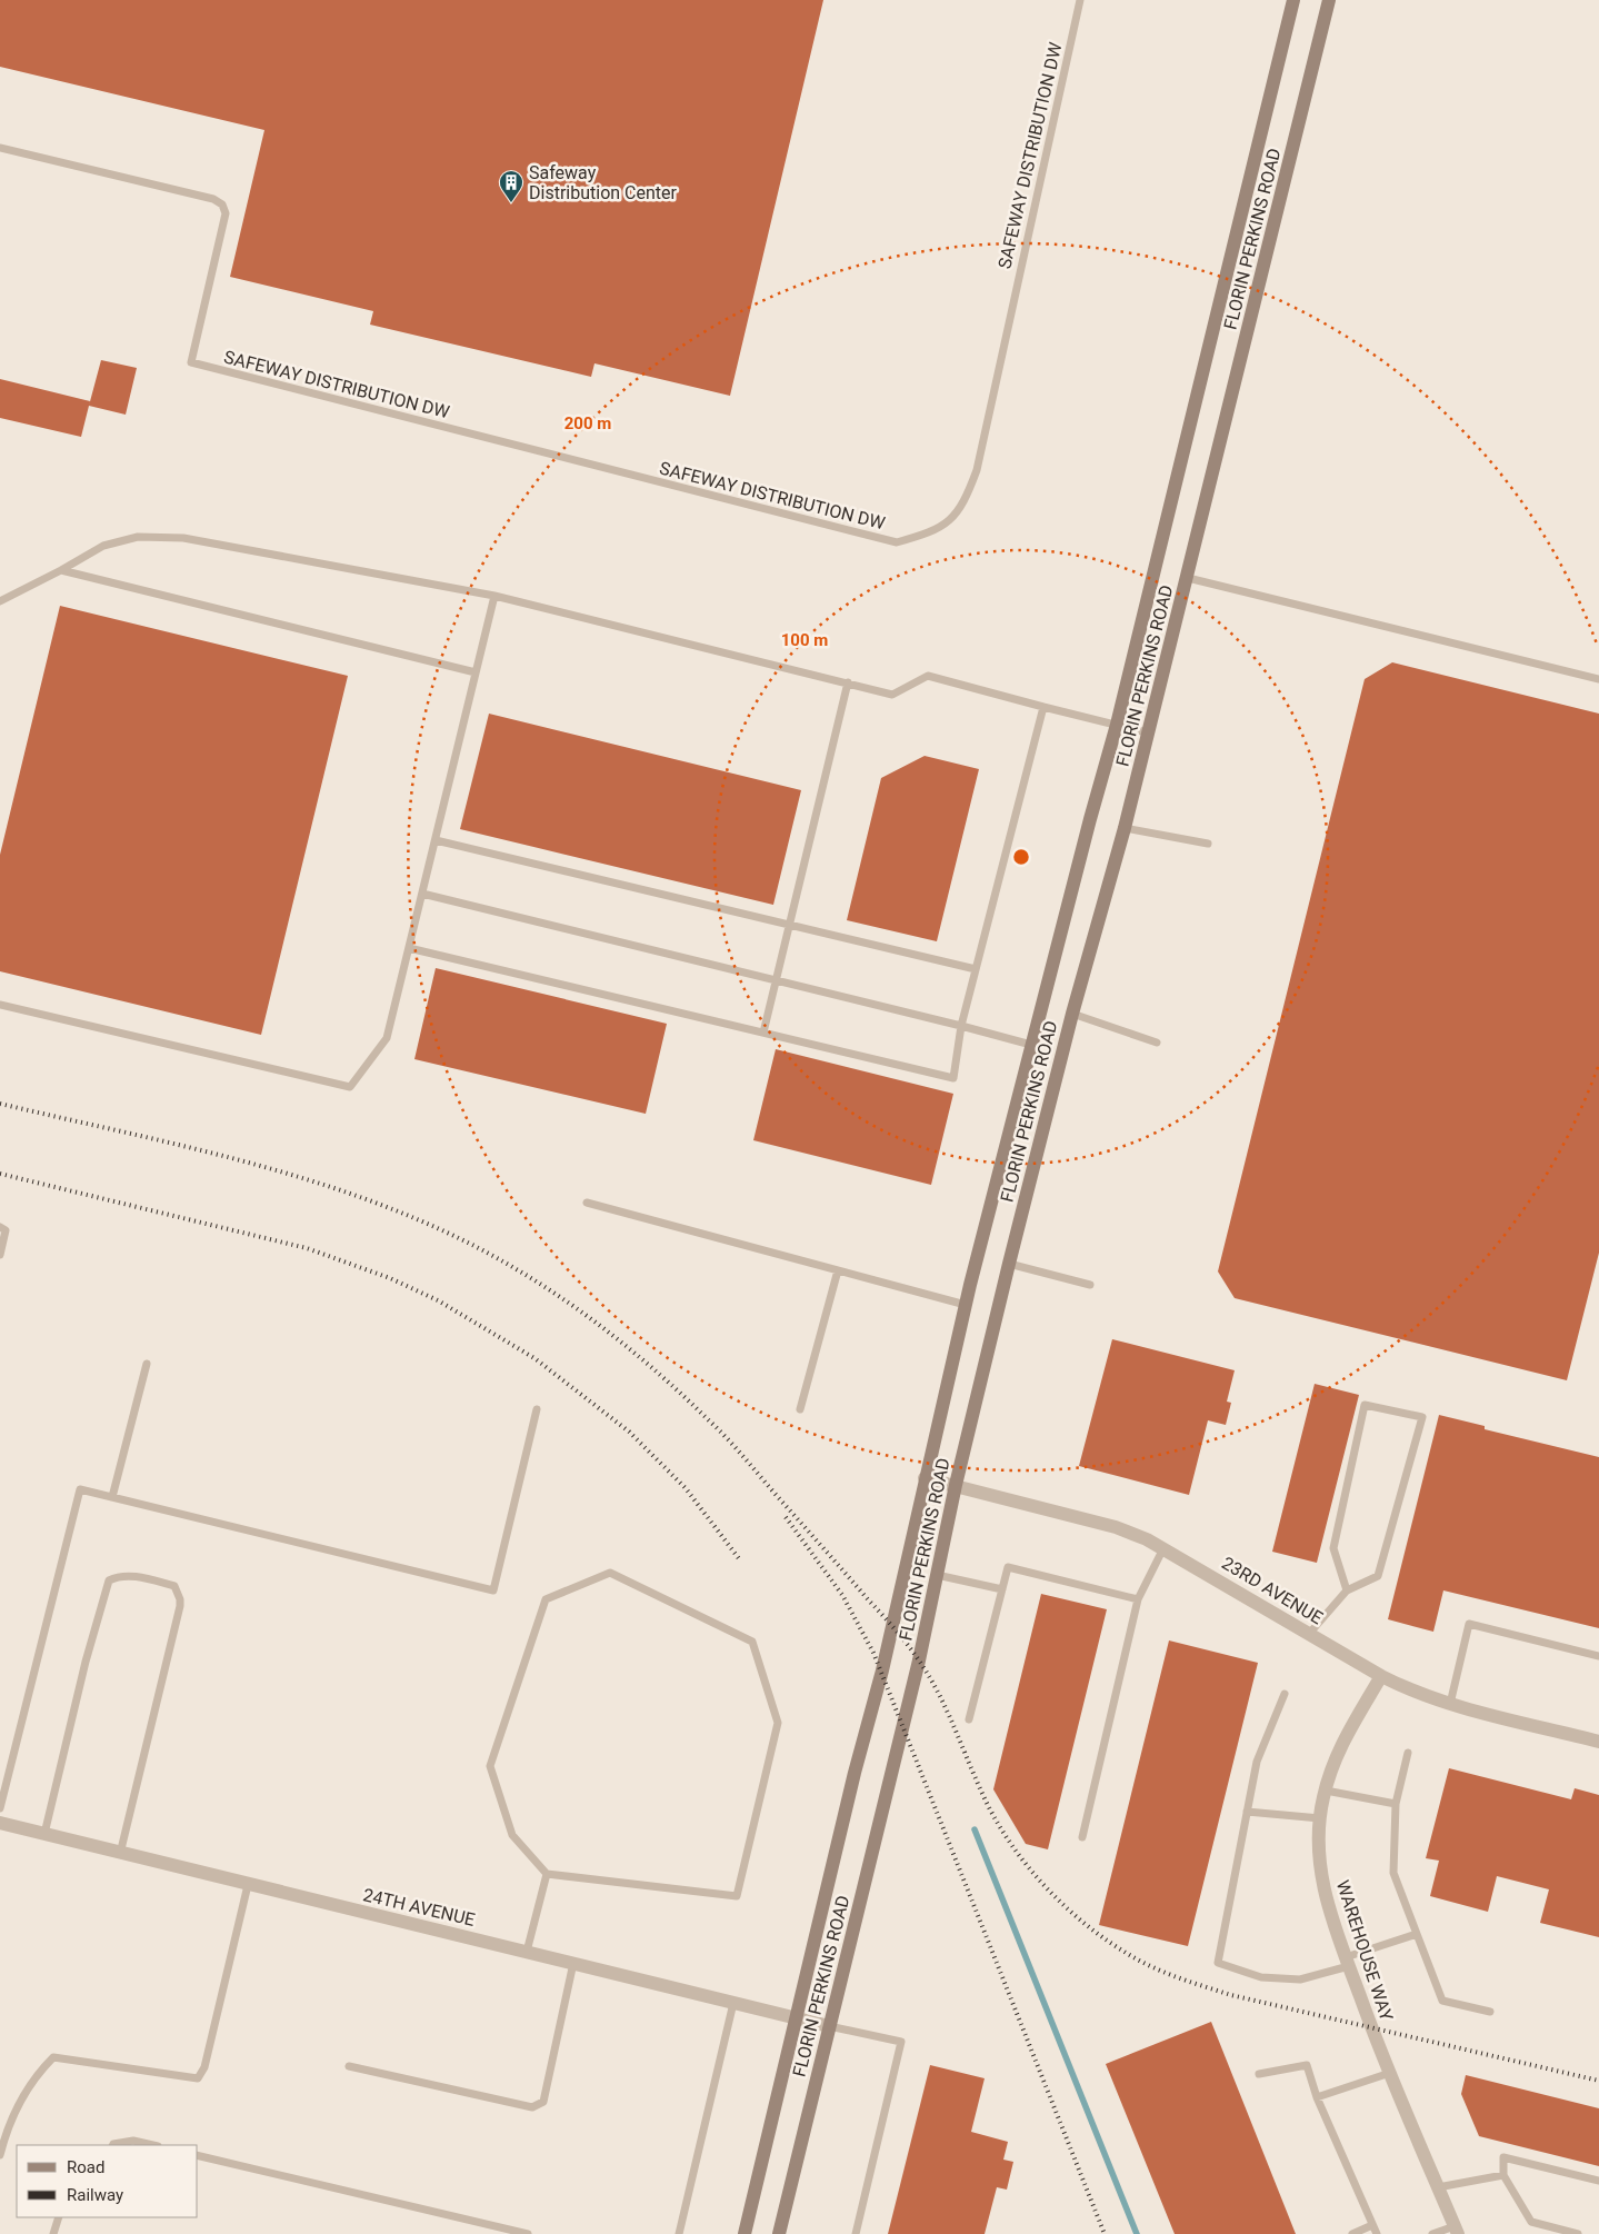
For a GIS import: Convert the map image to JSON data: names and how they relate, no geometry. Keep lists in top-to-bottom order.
{
  "streets": {
    "main road": ["FLORIN PERKINS ROAD"],
    "street": ["23RD AVENUE", "24TH AVENUE", "WAREHOUSE WAY"],
    "lane": ["SAFEWAY DISTRIBUTION DW"]
  },
  "crossings": [
    ["FLORIN PERKINS ROAD", "23RD AVENUE"],
    ["FLORIN PERKINS ROAD", "24TH AVENUE"],
    ["23RD AVENUE", "WAREHOUSE WAY"]
  ],
  "places": {
    "building": ["Safeway Distribution Center"]
  },
  "legend": ["Road", "Railway"],
  "rings": ["200 m", "100 m"]
}
